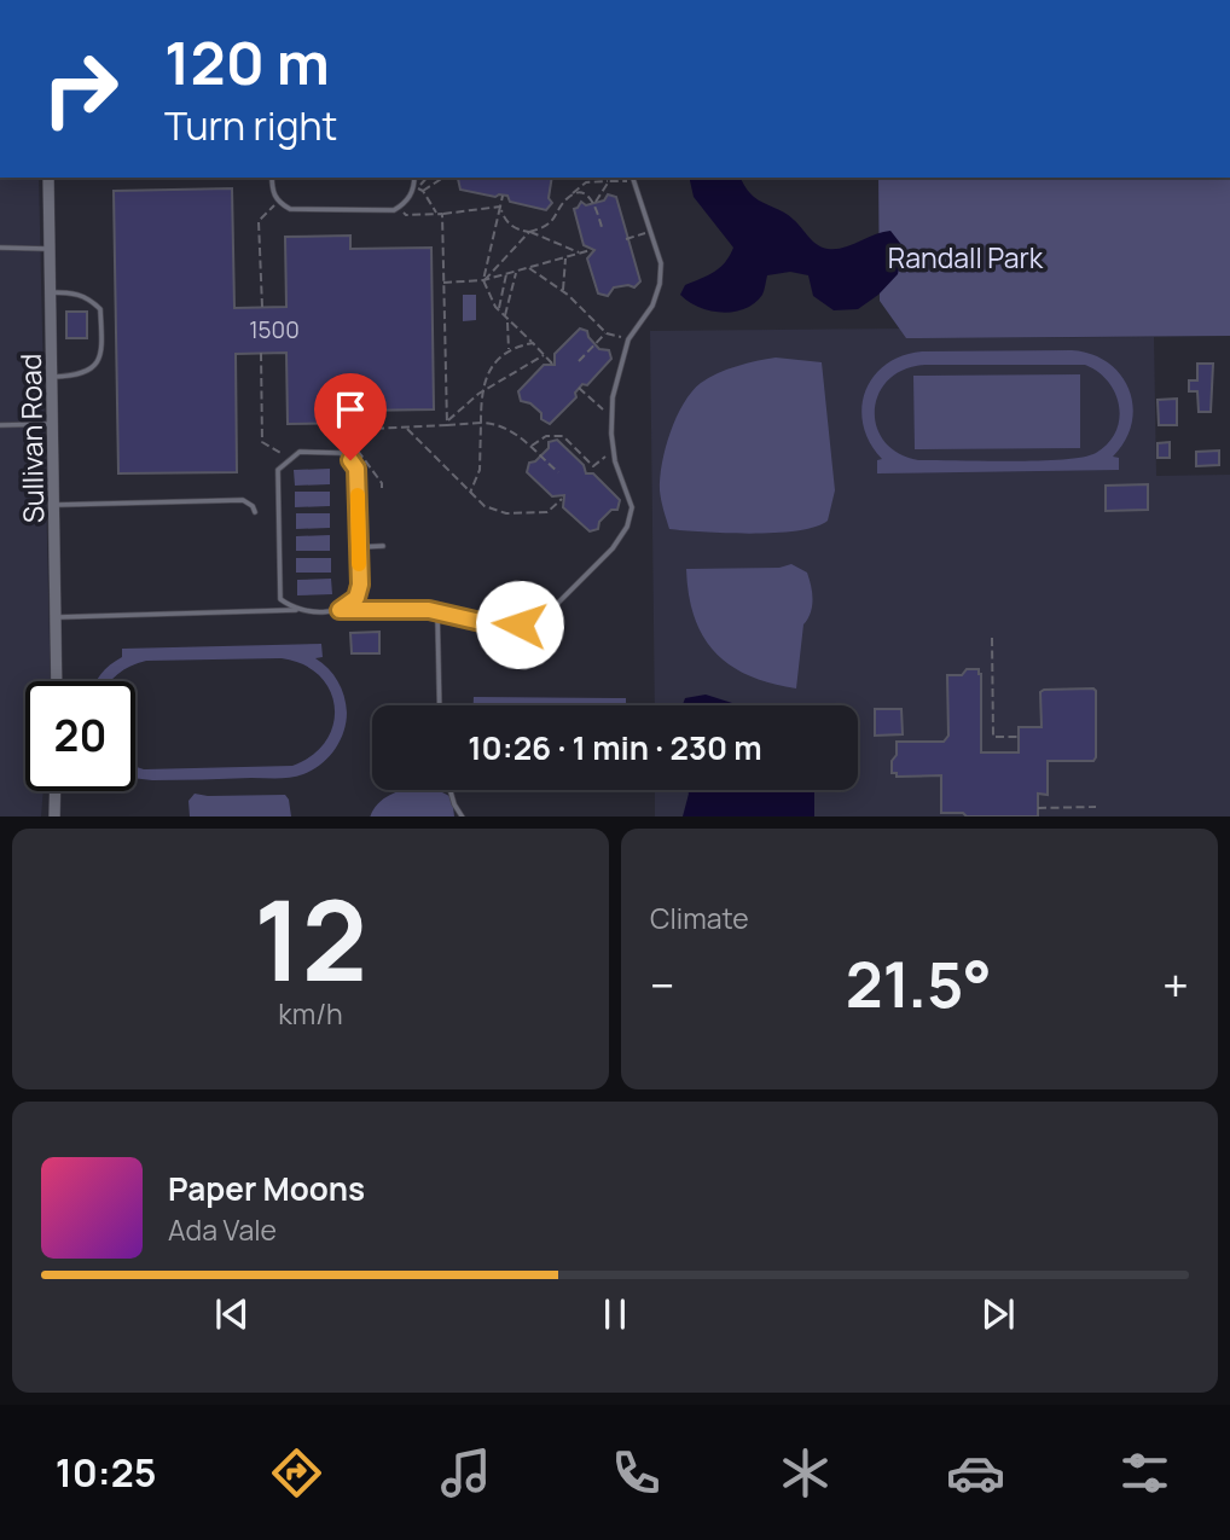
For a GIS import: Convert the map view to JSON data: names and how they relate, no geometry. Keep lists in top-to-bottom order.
{
  "streets": {
    "street": ["Sullivan Road"]
  },
  "parks": ["Randall Park"],
  "house_numbers": ["1500"],
  "page": {
    "turn": ["120 m", "Turn right"],
    "limit": "20",
    "trip": "10:26 · 1 min · 230 m",
    "tile": [
      ["12", "km/h"],
      "Climate"
    ],
    "heat": ["−", "21.5°", "+"],
    "song": ["Paper Moons", "Ada Vale"],
    "tabs": "10:25"
  }
}
